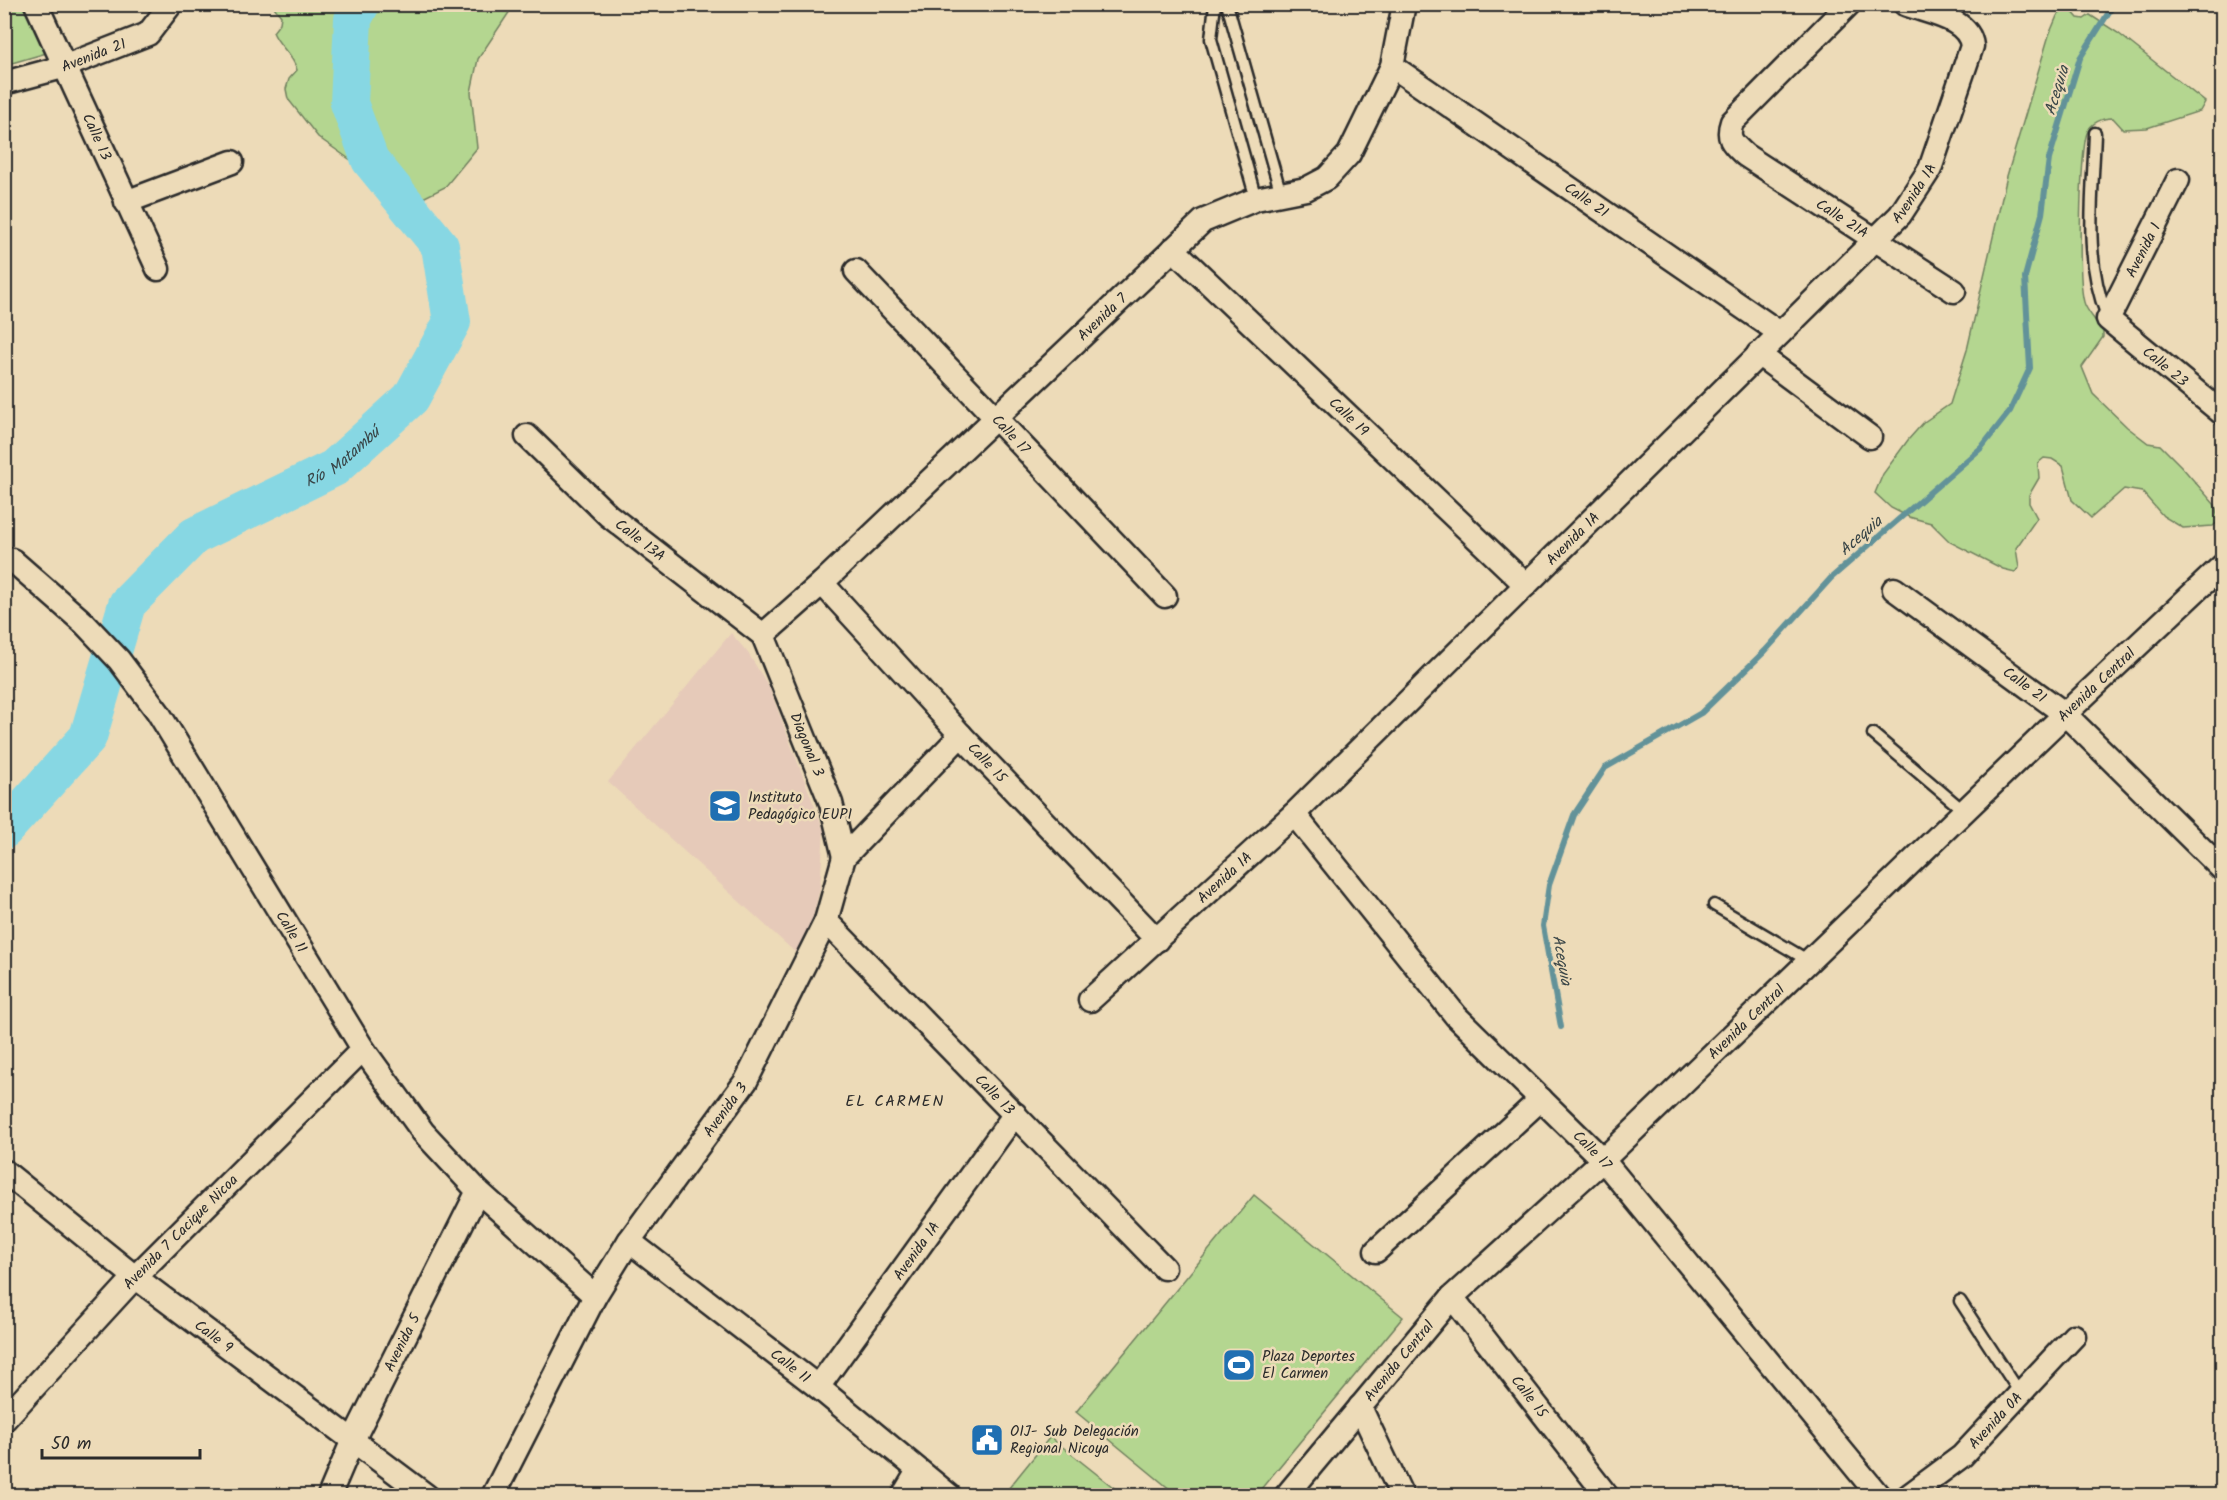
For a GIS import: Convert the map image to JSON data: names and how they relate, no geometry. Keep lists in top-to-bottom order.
{
  "streets": {
    "street": [
      "Avenida 21",
      "Calle 13",
      "Avenida 1A",
      "Calle 21",
      "Calle 21A",
      "Avenida 1",
      "Avenida 7",
      "Calle 23",
      "Calle 19",
      "Calle 17",
      "Calle 13A",
      "Avenida Central",
      "Diagonal 3",
      "Calle 15",
      "Calle 11",
      "Avenida 3",
      "Avenida 7 Cacique Nicoa",
      "Calle 9",
      "Avenida 5",
      "Avenida 0A"
    ]
  },
  "crossings": [
    ["Avenida 21", "Calle 13"],
    ["Calle 13", "Avenida 1A"],
    ["Calle 13", "Avenida 3"],
    ["Avenida 1A", "Calle 21"],
    ["Avenida 1A", "Calle 21A"],
    ["Avenida 1A", "Calle 19"],
    ["Avenida 1A", "Calle 17"],
    ["Avenida 1A", "Calle 15"],
    ["Avenida 1A", "Calle 11"],
    ["Calle 21", "Avenida 7"],
    ["Calle 21", "Avenida Central"],
    ["Avenida 1", "Calle 23"],
    ["Avenida 7", "Calle 19"],
    ["Avenida 7", "Calle 17"],
    ["Avenida 7", "Calle 13A"],
    ["Avenida 7", "Diagonal 3"],
    ["Avenida 7", "Calle 15"],
    ["Calle 17", "Avenida Central"],
    ["Calle 13A", "Diagonal 3"],
    ["Avenida Central", "Calle 15"],
    ["Diagonal 3", "Avenida 3"],
    ["Calle 15", "Avenida 3"],
    ["Calle 11", "Avenida 3"],
    ["Calle 11", "Avenida 7 Cacique Nicoa"],
    ["Calle 11", "Avenida 5"],
    ["Avenida 7 Cacique Nicoa", "Calle 9"],
    ["Calle 9", "Avenida 5"]
  ],
  "districts": ["EL CARMEN"],
  "water": ["Acequia", "Río Matambú"],
  "places": {
    "school or university": ["Instituto Pedagógico EUPI"],
    "sports": ["Plaza Deportes El Carmen"],
    "public building": ["OIJ- Sub Delegación Regional Nicoya"]
  },
  "scale_bar": "50 m"
}
